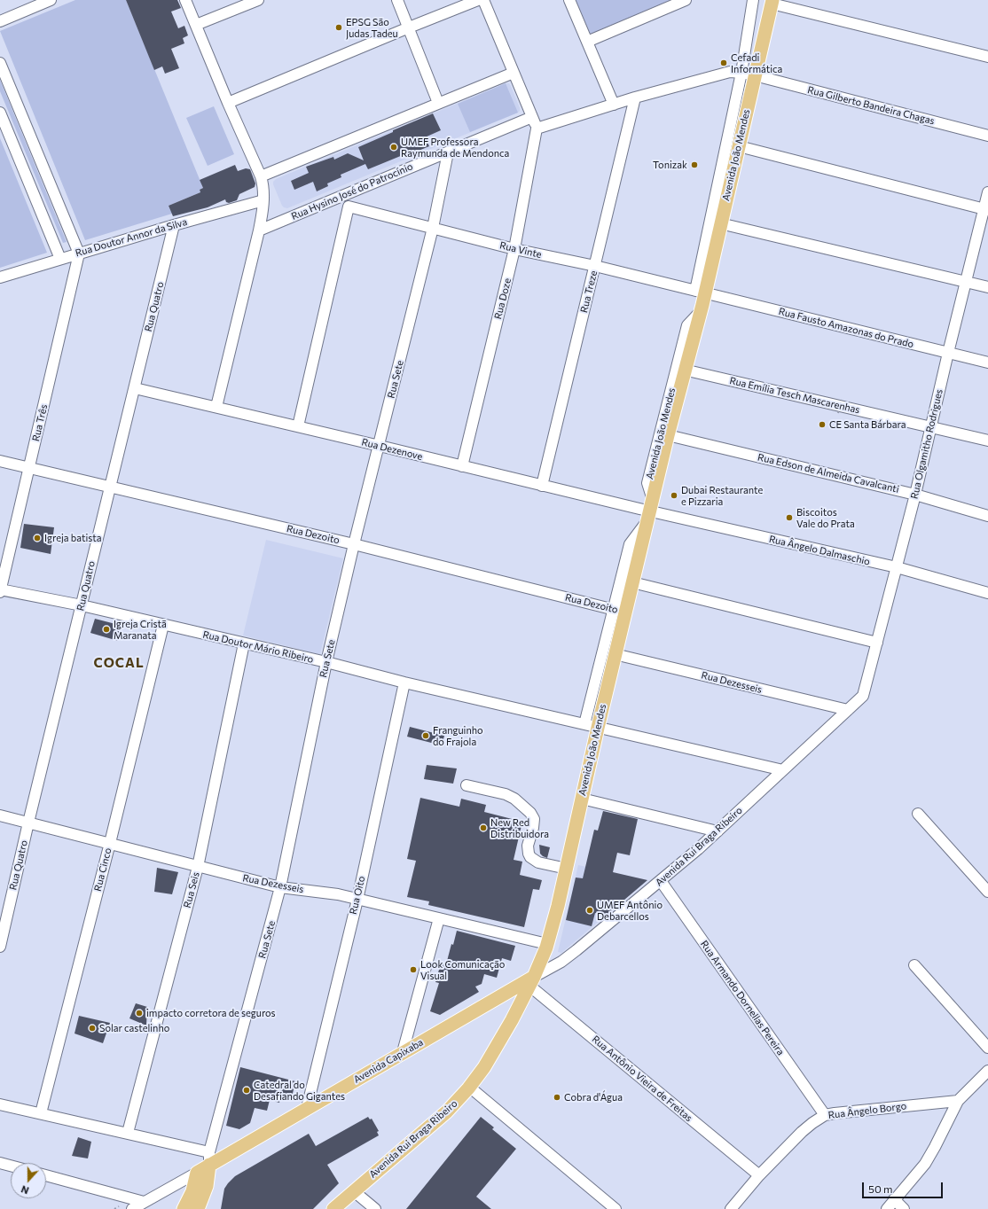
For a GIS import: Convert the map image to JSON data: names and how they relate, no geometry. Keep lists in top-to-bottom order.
{
  "streets": {
    "main road": ["Avenida João Mendes", "Avenida Rui Braga Ribeiro", "Avenida Capixaba"],
    "street": [
      "Rua Gilberto Bandeira Chagas",
      "Rua Hysino José do Patrocínio",
      "Rua Doutor Annor da Silva",
      "Rua Vinte",
      "Rua Treze",
      "Rua Doze",
      "Rua Quatro",
      "Rua Fausto Amazonas do Prado",
      "Rua Sete",
      "Rua Emília Tesch Mascarenhas",
      "Rua Três",
      "Rua Olgamitho Rodrigues",
      "Rua Dezenove",
      "Rua Edson de Almeida Cavalcanti",
      "Rua Dezoito",
      "Rua Ângelo Dalmaschio",
      "Rua Doutor Mário Ribeiro",
      "Rua Dezesseis",
      "Rua Cinco",
      "Rua Seis",
      "Rua Oito",
      "Rua Armando Dornellas Pereira",
      "Rua Antônio Vieira de Freitas",
      "Rua Ângelo Borgo"
    ]
  },
  "crossings": [
    ["Rua Gilberto Bandeira Chagas", "Avenida João Mendes"],
    ["Rua Gilberto Bandeira Chagas", "Rua Treze"],
    ["Rua Gilberto Bandeira Chagas", "Rua Doze"],
    ["Avenida João Mendes", "Rua Vinte"],
    ["Avenida João Mendes", "Rua Fausto Amazonas do Prado"],
    ["Avenida João Mendes", "Rua Emília Tesch Mascarenhas"],
    ["Avenida João Mendes", "Rua Dezenove"],
    ["Avenida João Mendes", "Rua Edson de Almeida Cavalcanti"],
    ["Avenida João Mendes", "Rua Dezoito"],
    ["Avenida João Mendes", "Rua Ângelo Dalmaschio"],
    ["Avenida João Mendes", "Rua Doutor Mário Ribeiro"],
    ["Avenida João Mendes", "Rua Dezesseis"],
    ["Avenida João Mendes", "Avenida Rui Braga Ribeiro"],
    ["Avenida João Mendes", "Avenida Capixaba"],
    ["Avenida João Mendes", "Rua Antônio Vieira de Freitas"],
    ["Rua Hysino José do Patrocínio", "Rua Sete"],
    ["Rua Doutor Annor da Silva", "Rua Quatro"],
    ["Rua Doutor Annor da Silva", "Rua Três"],
    ["Rua Vinte", "Rua Treze"],
    ["Rua Vinte", "Rua Doze"],
    ["Rua Vinte", "Rua Fausto Amazonas do Prado"],
    ["Rua Vinte", "Rua Sete"],
    ["Rua Treze", "Rua Dezenove"],
    ["Rua Doze", "Rua Dezenove"],
    ["Rua Quatro", "Rua Dezenove"],
    ["Rua Quatro", "Rua Dezoito"],
    ["Rua Quatro", "Rua Doutor Mário Ribeiro"],
    ["Rua Quatro", "Rua Dezesseis"],
    ["Rua Fausto Amazonas do Prado", "Rua Olgamitho Rodrigues"],
    ["Rua Sete", "Rua Dezenove"],
    ["Rua Sete", "Rua Dezoito"],
    ["Rua Sete", "Rua Doutor Mário Ribeiro"],
    ["Rua Sete", "Rua Dezesseis"],
    ["Rua Sete", "Avenida Capixaba"],
    ["Rua Emília Tesch Mascarenhas", "Rua Olgamitho Rodrigues"],
    ["Rua Três", "Rua Dezoito"],
    ["Rua Três", "Rua Doutor Mário Ribeiro"],
    ["Rua Olgamitho Rodrigues", "Rua Edson de Almeida Cavalcanti"],
    ["Rua Olgamitho Rodrigues", "Rua Ângelo Dalmaschio"],
    ["Rua Olgamitho Rodrigues", "Avenida Rui Braga Ribeiro"],
    ["Rua Dezenove", "Rua Ângelo Dalmaschio"],
    ["Rua Doutor Mário Ribeiro", "Avenida Rui Braga Ribeiro"],
    ["Rua Doutor Mário Ribeiro", "Rua Cinco"],
    ["Rua Doutor Mário Ribeiro", "Rua Seis"],
    ["Rua Doutor Mário Ribeiro", "Rua Oito"],
    ["Rua Dezesseis", "Avenida Rui Braga Ribeiro"],
    ["Rua Dezesseis", "Rua Cinco"],
    ["Rua Dezesseis", "Rua Seis"],
    ["Rua Dezesseis", "Rua Oito"],
    ["Avenida Rui Braga Ribeiro", "Rua Armando Dornellas Pereira"],
    ["Avenida Rui Braga Ribeiro", "Avenida Capixaba"],
    ["Avenida Rui Braga Ribeiro", "Rua Antônio Vieira de Freitas"],
    ["Rua Oito", "Avenida Capixaba"],
    ["Rua Armando Dornellas Pereira", "Rua Ângelo Borgo"],
    ["Avenida Capixaba", "Rua Antônio Vieira de Freitas"],
    ["Rua Antônio Vieira de Freitas", "Rua Ângelo Borgo"]
  ],
  "districts": ["COCAL"],
  "places": [
    "EPSG São Judas Tadeu",
    "Cefadi Informática",
    "UMEF Professora Raymunda de Mendonca",
    "Tonizak",
    "CE Santa Bárbara",
    "Dubai Restaurante e Pizzaria",
    "Biscoitos Vale do Prata",
    "Igreja batista",
    "Igreja Cristã Maranata",
    "Franguinho do Frajola",
    "New Red Distribuidora",
    "UMEF Antônio Debarcellos",
    "Look Comunicação Visual",
    "impacto corretora de seguros",
    "Solar castelinho",
    "Catedral do Desafiando Gigantes",
    "Cobra d'Água"
  ],
  "scale_bar": "50 m",
  "north": "bottom"
}
